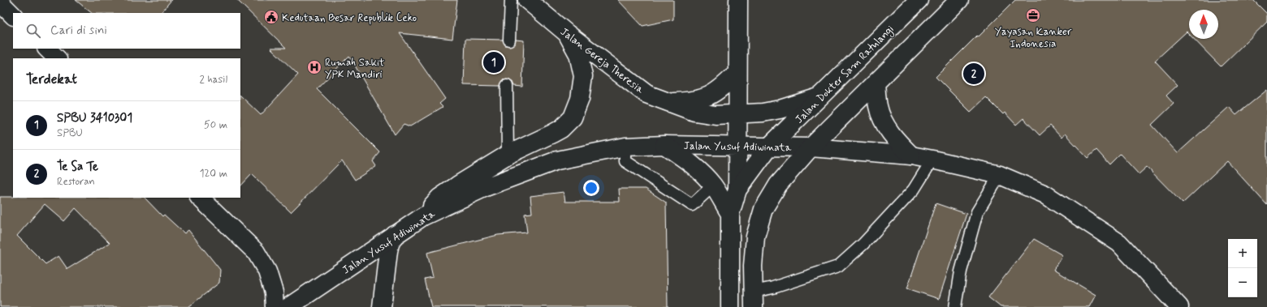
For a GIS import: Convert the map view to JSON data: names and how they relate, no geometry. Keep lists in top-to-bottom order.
{
  "streets": {
    "street": ["Jalan Gereja Theresia", "Jalan Dokter Sam Ratulangi", "Jalan Yusuf Adiwinata"]
  },
  "crossings": [
    ["Jalan Gereja Theresia", "Jalan Dokter Sam Ratulangi"],
    ["Jalan Dokter Sam Ratulangi", "Jalan Yusuf Adiwinata"]
  ],
  "places": {
    "office": ["Yayasan Kanker Indonesia"],
    "public building": ["Kedutaan Besar Republik Ceko"],
    "hospital": ["Rumah Sakit YPK Mandiri"]
  },
  "north": "top",
  "page": {
    "search": "Cari di sini",
    "pins": ["1", "2"],
    "heading": ["Terdekat", "2 hasil"],
    "list": [
      {
        "mark": "1",
        "name": "SPBU 3410301",
        "note": "SPBU",
        "value": "50 m"
      },
      {
        "mark": "2",
        "name": "Te Sa Te",
        "note": "Restoran",
        "value": "120 m"
      }
    ],
    "map_buttons": ["+", "−"]
  }
}
